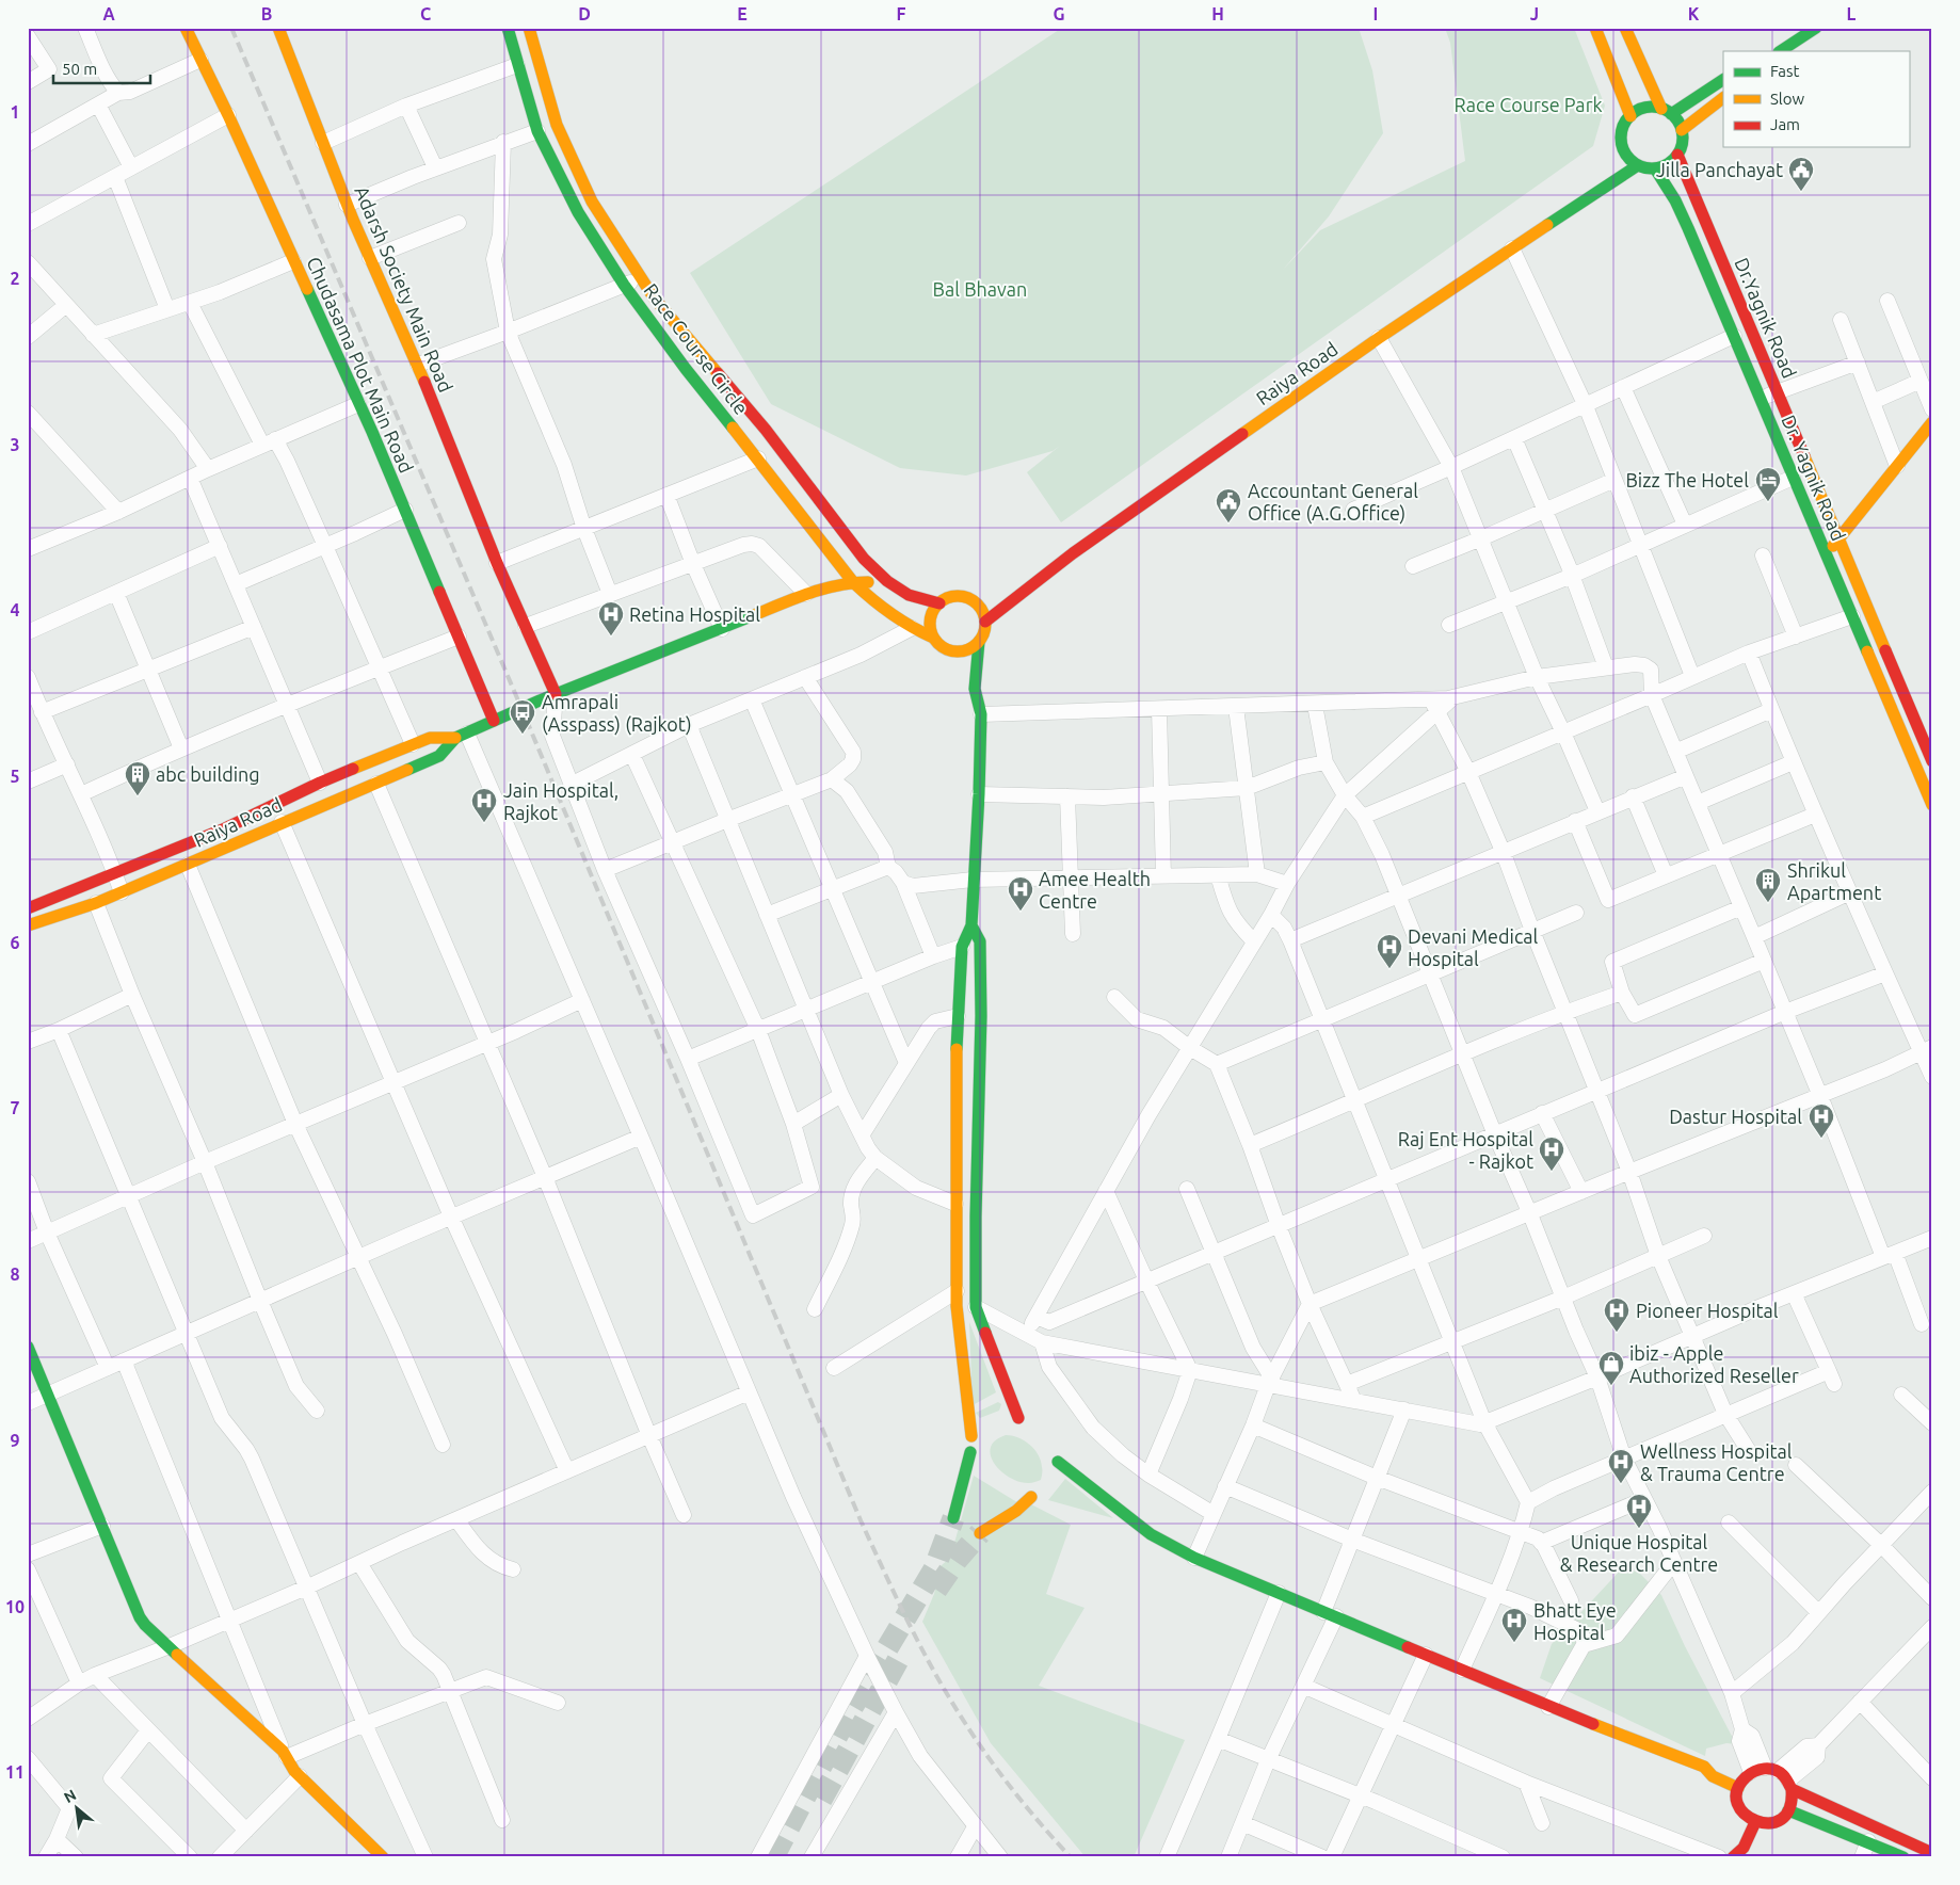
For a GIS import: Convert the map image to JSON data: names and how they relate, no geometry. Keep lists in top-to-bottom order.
{
  "streets": {
    "main road": [
      "Adarsh Society Main Road",
      "Dr.Yagnik Road",
      "Race Course Circle",
      "Chudasama Plot Main Road",
      "Raiya Road",
      "Dr. Yagnik Road"
    ]
  },
  "crossings": [
    ["Adarsh Society Main Road", "Raiya Road"],
    ["Dr.Yagnik Road", "Raiya Road"],
    ["Dr.Yagnik Road", "Dr. Yagnik Road"],
    ["Race Course Circle", "Raiya Road"],
    ["Chudasama Plot Main Road", "Raiya Road"],
    ["Raiya Road", "Dr. Yagnik Road"]
  ],
  "parks": ["Race Course Park", "Bal Bhavan"],
  "places": {
    "public building": ["Jilla Panchayat", "Accountant General Office (A.G.Office)"],
    "hotel": ["Bizz The Hotel"],
    "hospital": [
      "Retina Hospital",
      "Jain Hospital, Rajkot",
      "Amee Health Centre",
      "Devani Medical Hospital",
      "Dastur Hospital",
      "Raj Ent Hospital - Rajkot",
      "Pioneer Hospital",
      "Wellness Hospital & Trauma Centre",
      "Unique Hospital & Research Centre",
      "Bhatt Eye Hospital"
    ],
    "bus stop": ["Amrapali (Asspass) (Rajkot)"],
    "building": ["abc building", "Shrikul Apartment"],
    "shop": ["ibiz - Apple Authorized Reseller"]
  },
  "legend": ["Fast", "Slow", "Jam"],
  "scale_bar": "50 m",
  "north": "top left",
  "grid": {
    "columns": [
      "A",
      "B",
      "C",
      "D",
      "E",
      "F",
      "G",
      "H",
      "I",
      "J",
      "K",
      "L"
    ],
    "rows": [
      "1",
      "2",
      "3",
      "4",
      "5",
      "6",
      "7",
      "8",
      "9",
      "10",
      "11"
    ]
  }
}
